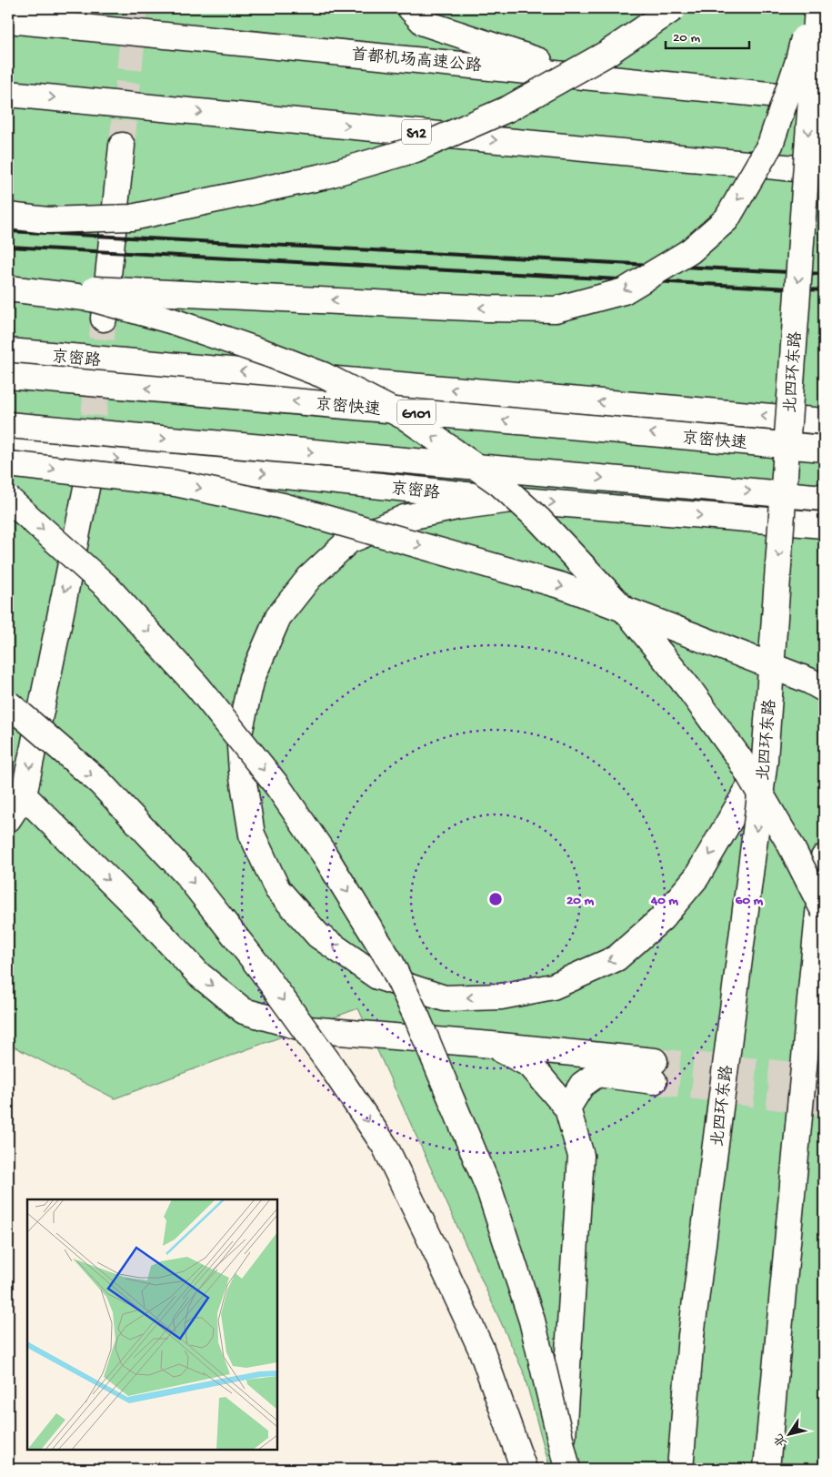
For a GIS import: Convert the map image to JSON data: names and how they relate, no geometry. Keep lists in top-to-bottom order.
{
  "streets": {
    "main road": [
      "首都机场高速公路",
      "S12",
      "京密路",
      "北四环东路",
      "京密快速",
      "G101"
    ]
  },
  "scale_bar": "20 m",
  "north": "bottom left",
  "rings": ["20 m", "40 m", "60 m"]
}
